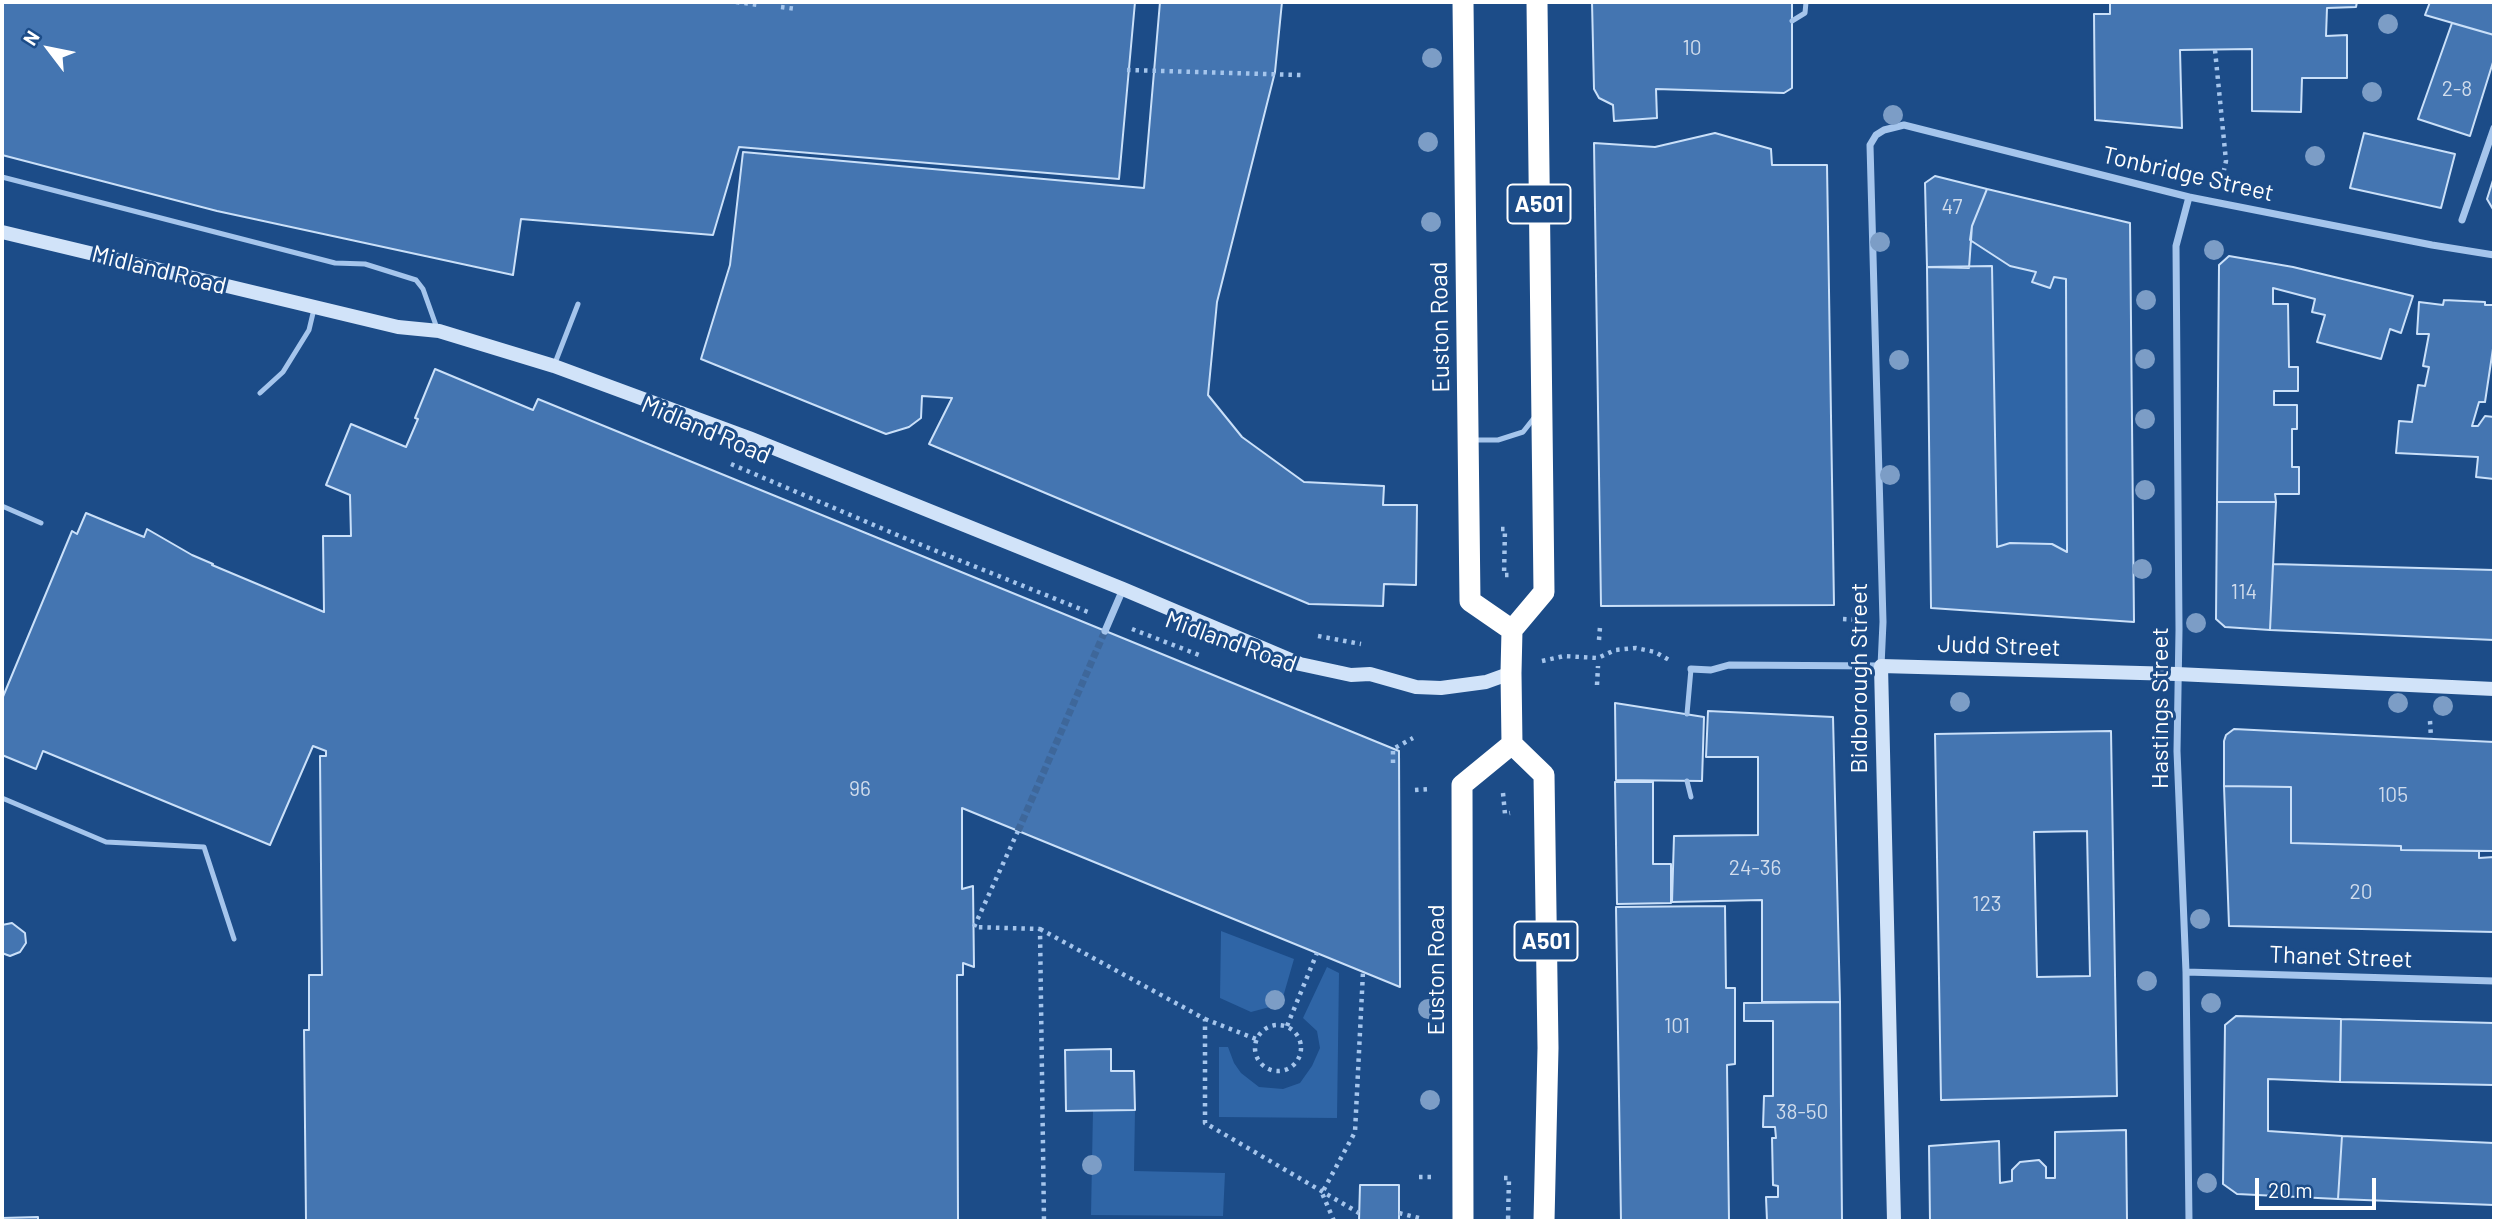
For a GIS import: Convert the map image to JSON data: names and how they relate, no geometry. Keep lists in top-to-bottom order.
{
  "streets": {
    "highway": ["A501", "Euston Road"],
    "street": [
      "Tonbridge Street",
      "Midland Road",
      "Judd Street",
      "Bidborough Street",
      "Hastings Street",
      "Thanet Street"
    ]
  },
  "crossings": [
    ["Tonbridge Street", "Bidborough Street"],
    ["Tonbridge Street", "Hastings Street"],
    ["A501", "Euston Road"],
    ["Judd Street", "Bidborough Street"],
    ["Judd Street", "Hastings Street"],
    ["Hastings Street", "Thanet Street"]
  ],
  "house_numbers": [
    "10",
    "2-8",
    "47",
    "114",
    "96",
    "105",
    "24-36",
    "20",
    "123",
    "101",
    "38-50"
  ],
  "scale_bar": "20 m",
  "north": "top left"
}
